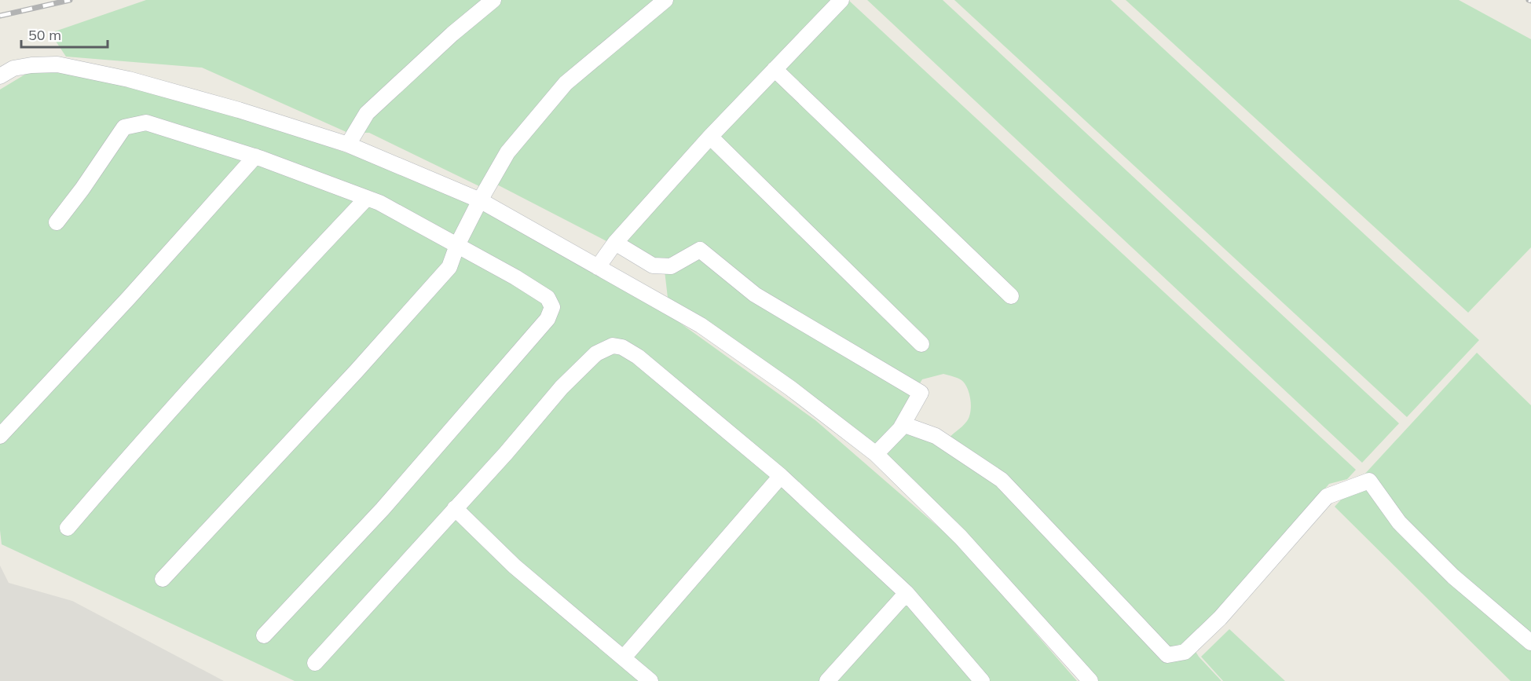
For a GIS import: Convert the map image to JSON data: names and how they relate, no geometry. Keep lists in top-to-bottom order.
{
  "scale_bar": "50 m"
}
